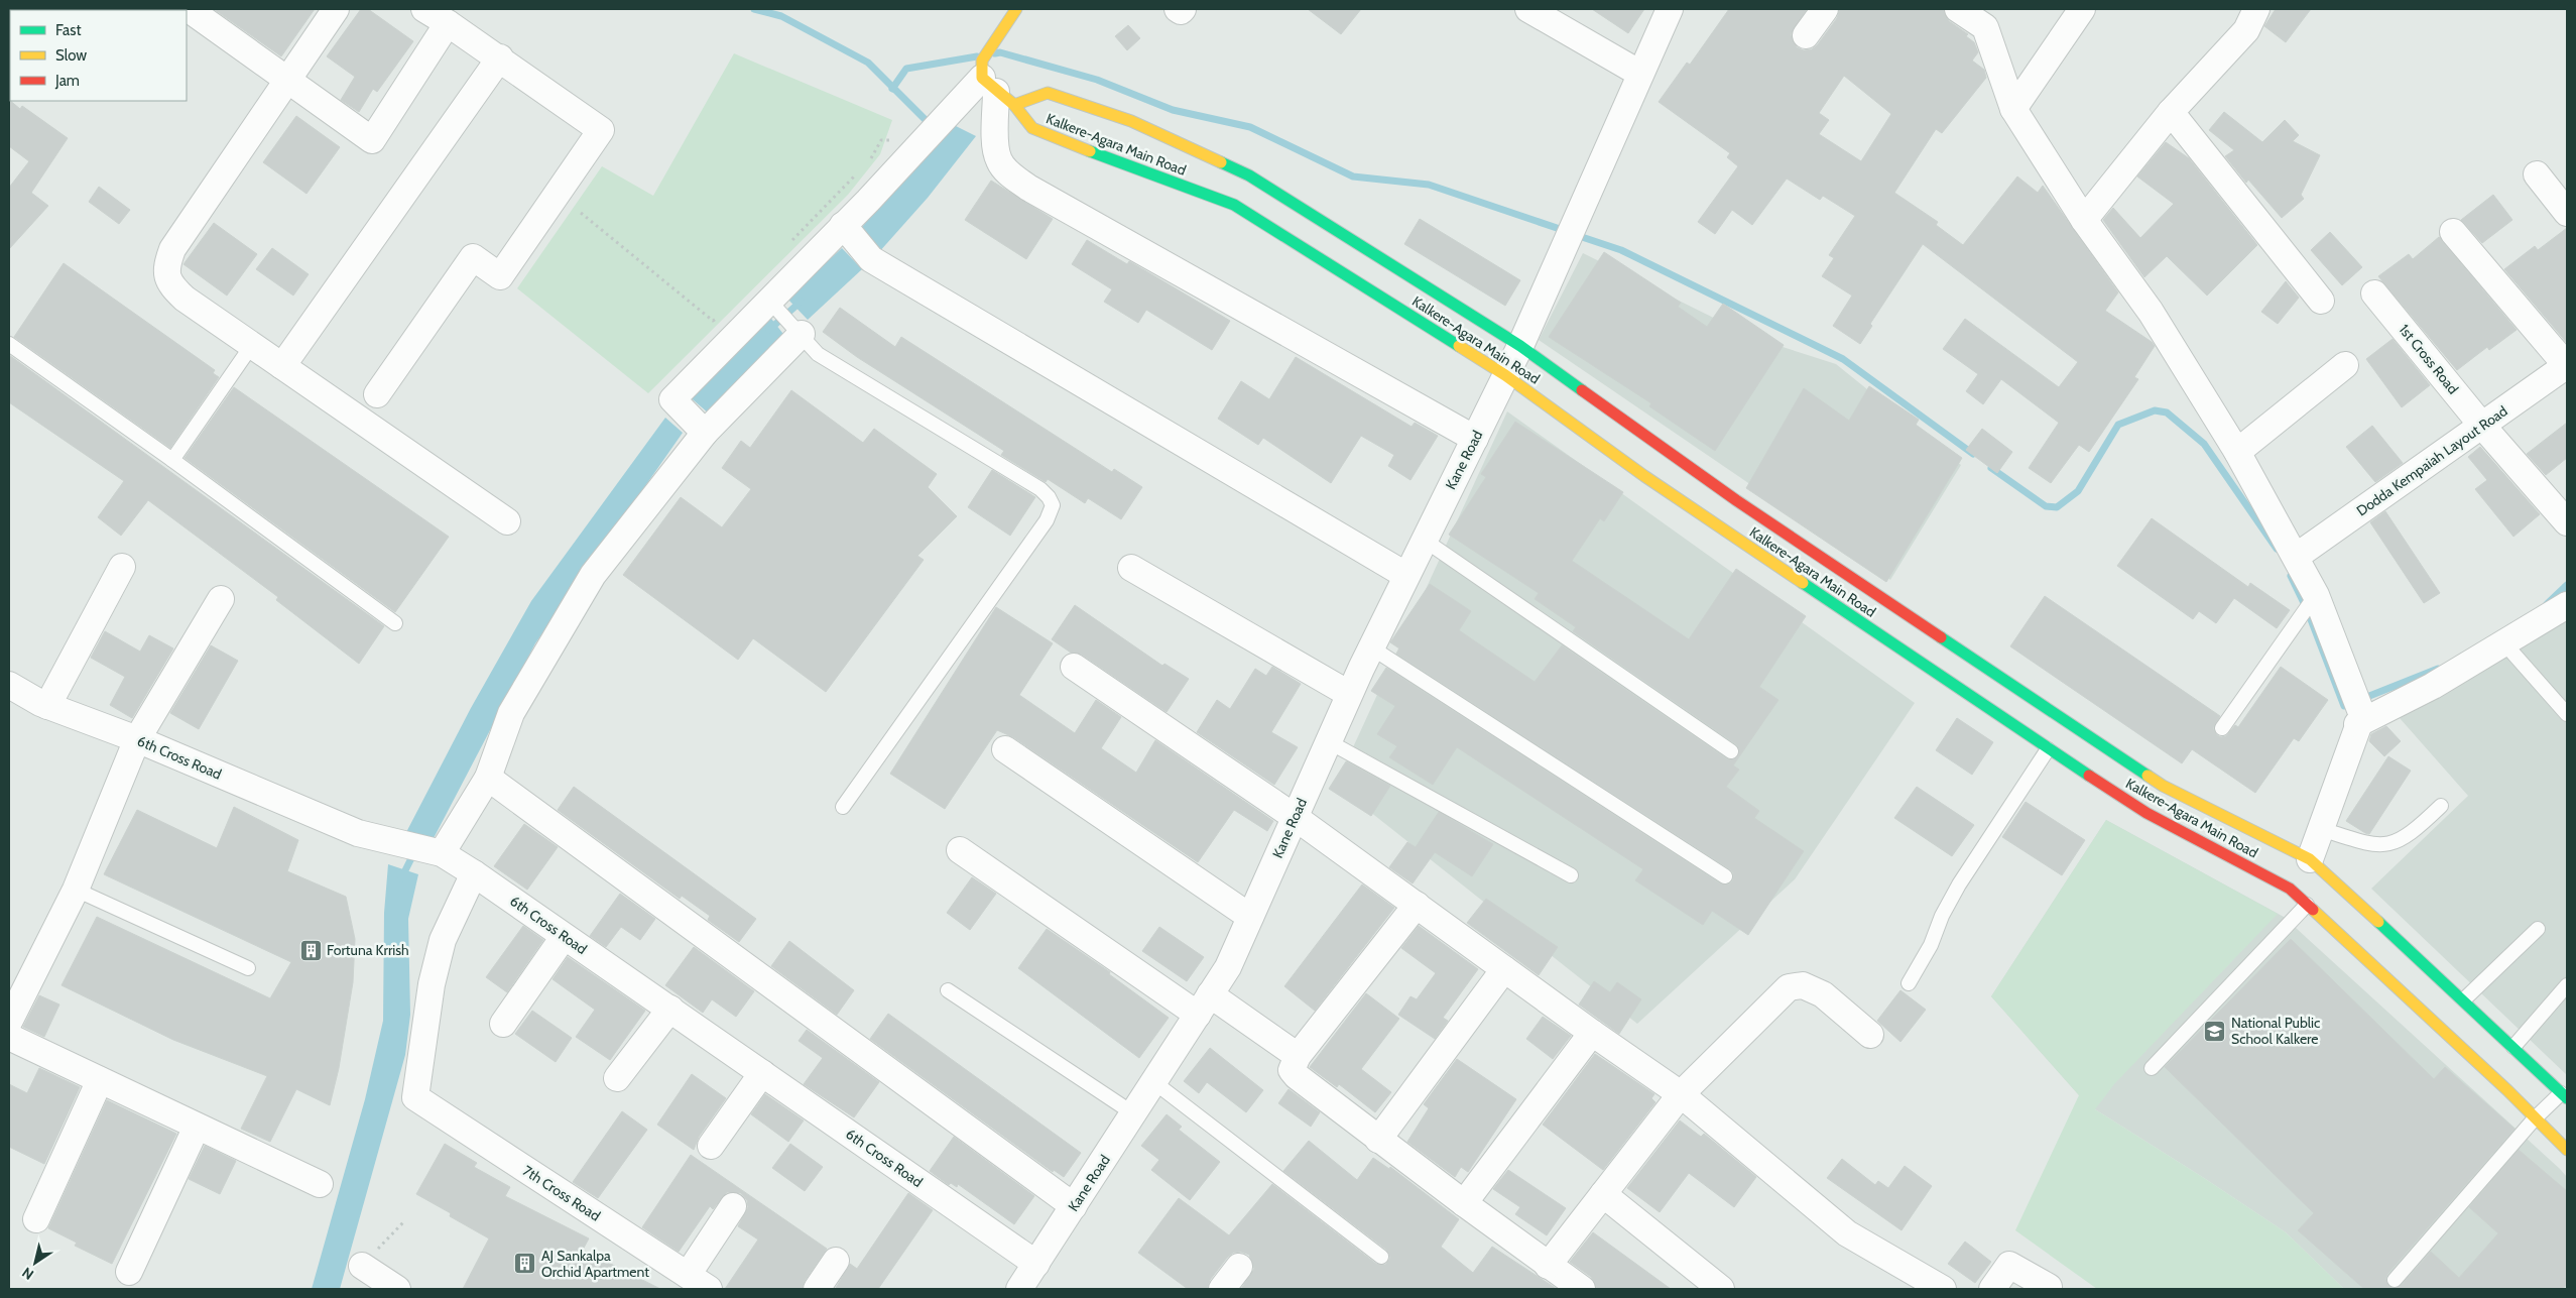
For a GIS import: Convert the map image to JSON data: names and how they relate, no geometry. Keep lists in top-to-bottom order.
{
  "streets": {
    "street": [
      "Kalkere-Agara Main Road",
      "1st Cross Road",
      "Kane Road",
      "Dodda Kempaiah Layout Road",
      "6th Cross Road",
      "7th Cross Road"
    ]
  },
  "crossings": [
    ["Kalkere-Agara Main Road", "Kane Road"],
    ["1st Cross Road", "Dodda Kempaiah Layout Road"],
    ["Kane Road", "6th Cross Road"],
    ["6th Cross Road", "7th Cross Road"]
  ],
  "places": {
    "building": ["Fortuna Krrish", "AJ Sankalpa Orchid Apartment"],
    "school or university": ["National Public School Kalkere"]
  },
  "legend": ["Fast", "Slow", "Jam"],
  "north": "bottom left"
}
